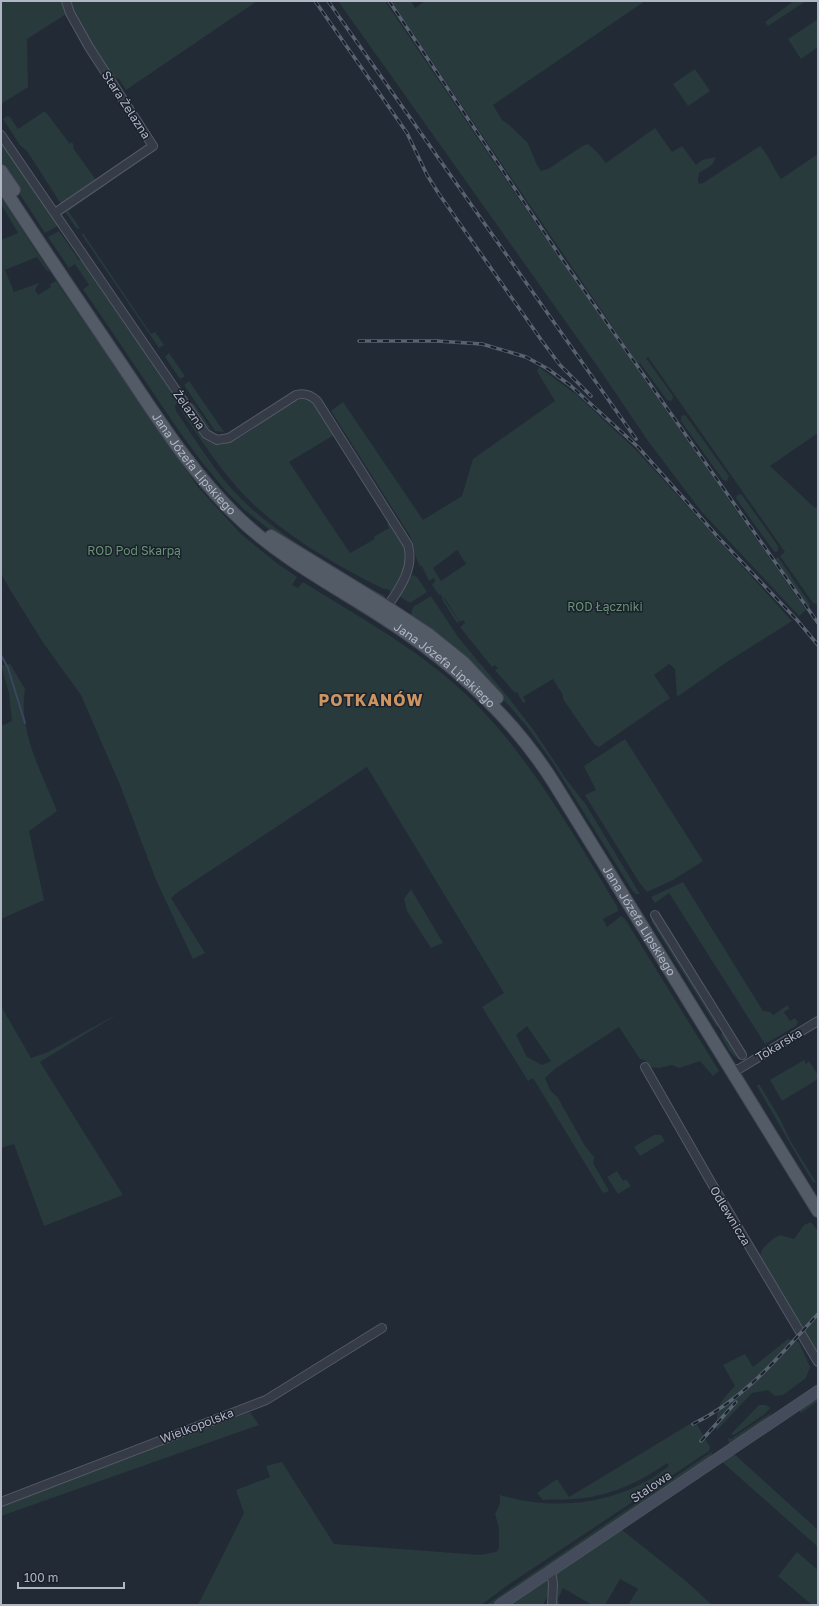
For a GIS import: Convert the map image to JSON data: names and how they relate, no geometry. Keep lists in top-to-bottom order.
{
  "streets": {
    "main road": ["Jana Józefa Lipskiego"],
    "street": [
      "Stara Żelazna",
      "Żelazna",
      "Tokarska",
      "Odlewnicza",
      "Wielkopolska",
      "Stalowa"
    ]
  },
  "crossings": [
    ["Stara Żelazna", "Żelazna"],
    ["Żelazna", "Jana Józefa Lipskiego"],
    ["Jana Józefa Lipskiego", "Tokarska"]
  ],
  "districts": ["POTKANÓW"],
  "parks": ["ROD Pod Skarpą", "ROD Łączniki"],
  "scale_bar": "100 m"
}
